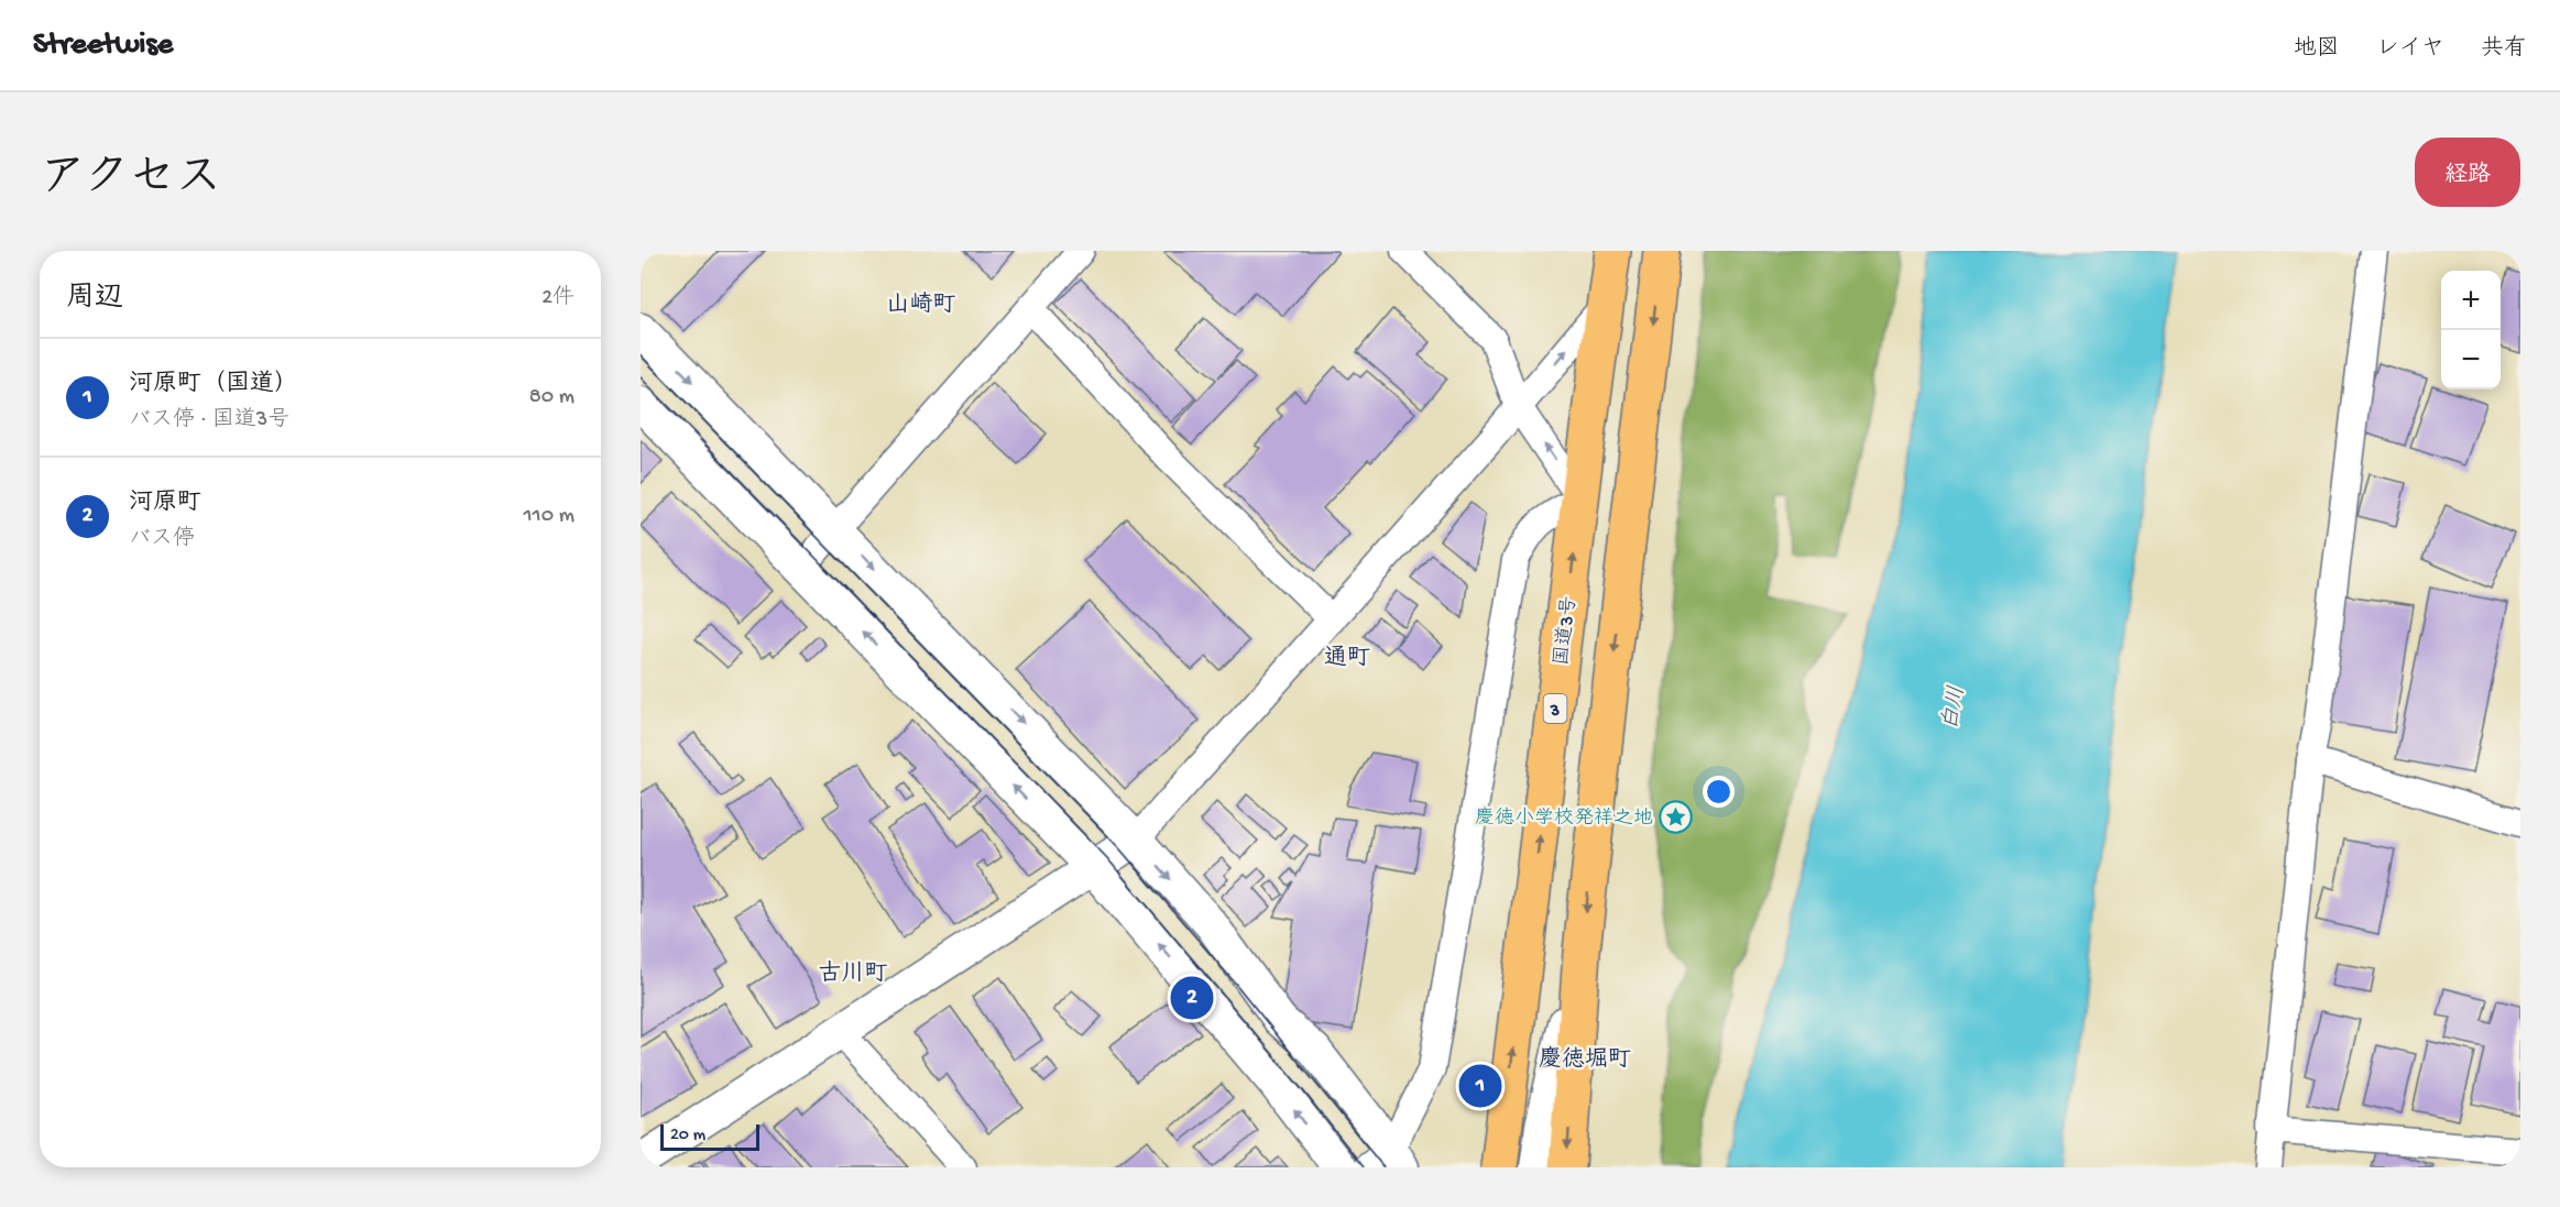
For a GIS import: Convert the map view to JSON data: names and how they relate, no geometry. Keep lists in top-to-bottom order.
{
  "streets": {
    "highway": ["国道3号", "3"]
  },
  "districts": [
    "山崎町",
    "通町",
    "古川町",
    "慶徳堀町"
  ],
  "water": ["白川"],
  "places": {
    "place": ["慶徳小学校発祥之地"]
  },
  "scale_bar": "20 m",
  "page": {
    "header": "Streetwise",
    "nav": ["地図", "レイヤ", "共有"],
    "title": "アクセス",
    "buttons": "経路",
    "heading": ["周辺", "2件"],
    "map_buttons": ["+", "−"],
    "list": [
      {
        "mark": "1",
        "name": "河原町（国道）",
        "note": "バス停 · 国道3号",
        "value": "80 m"
      },
      {
        "mark": "2",
        "name": "河原町",
        "note": "バス停",
        "value": "110 m"
      }
    ],
    "pins": ["2", "1"],
    "scale": "20 m"
  }
}
